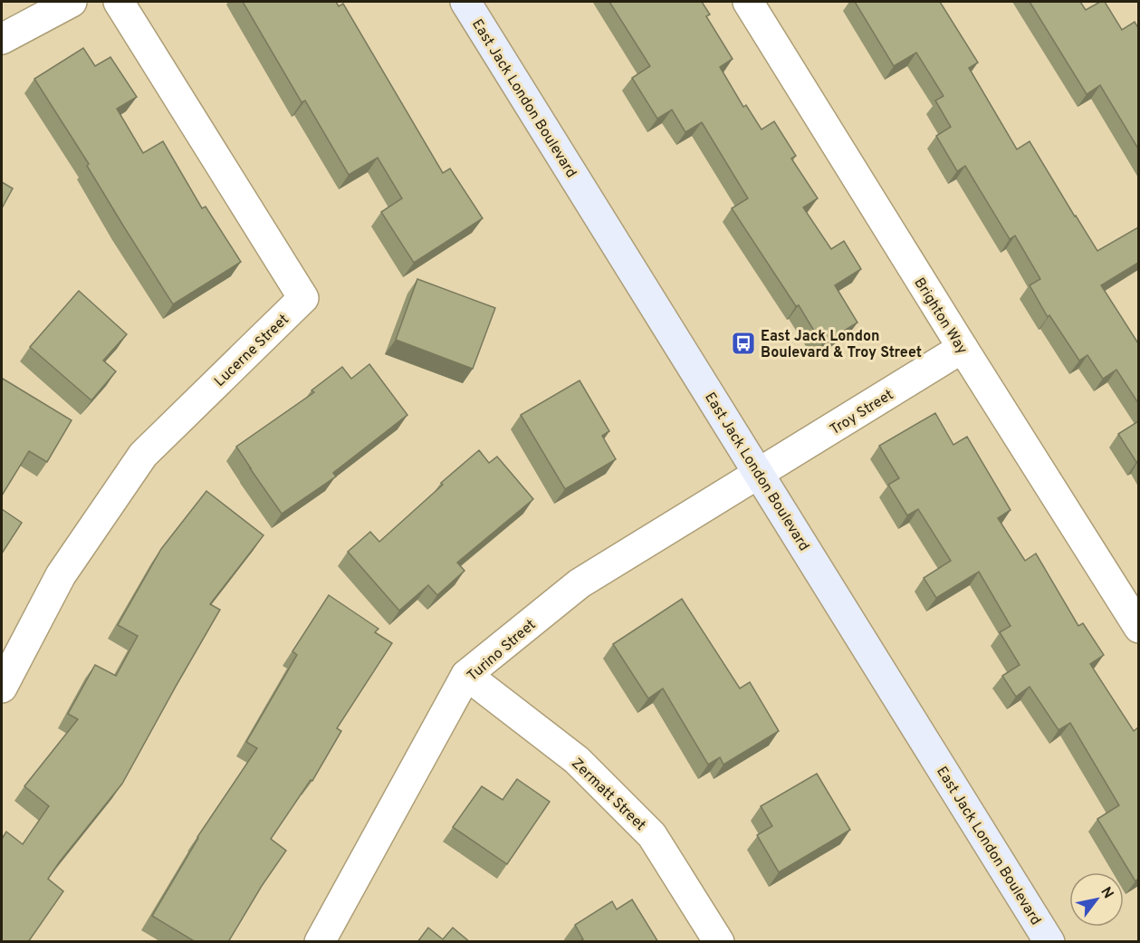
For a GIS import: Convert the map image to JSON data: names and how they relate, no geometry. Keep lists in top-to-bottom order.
{
  "streets": {
    "main road": ["East Jack London Boulevard"],
    "street": [
      "Brighton Way",
      "Lucerne Street",
      "Troy Street",
      "Turino Street",
      "Zermatt Street"
    ]
  },
  "crossings": [
    ["East Jack London Boulevard", "Troy Street"],
    ["East Jack London Boulevard", "Turino Street"],
    ["Brighton Way", "Troy Street"],
    ["Troy Street", "Turino Street"],
    ["Turino Street", "Zermatt Street"]
  ],
  "places": {
    "bus stop": ["East Jack London Boulevard & Troy Street"]
  },
  "north": "top right"
}
